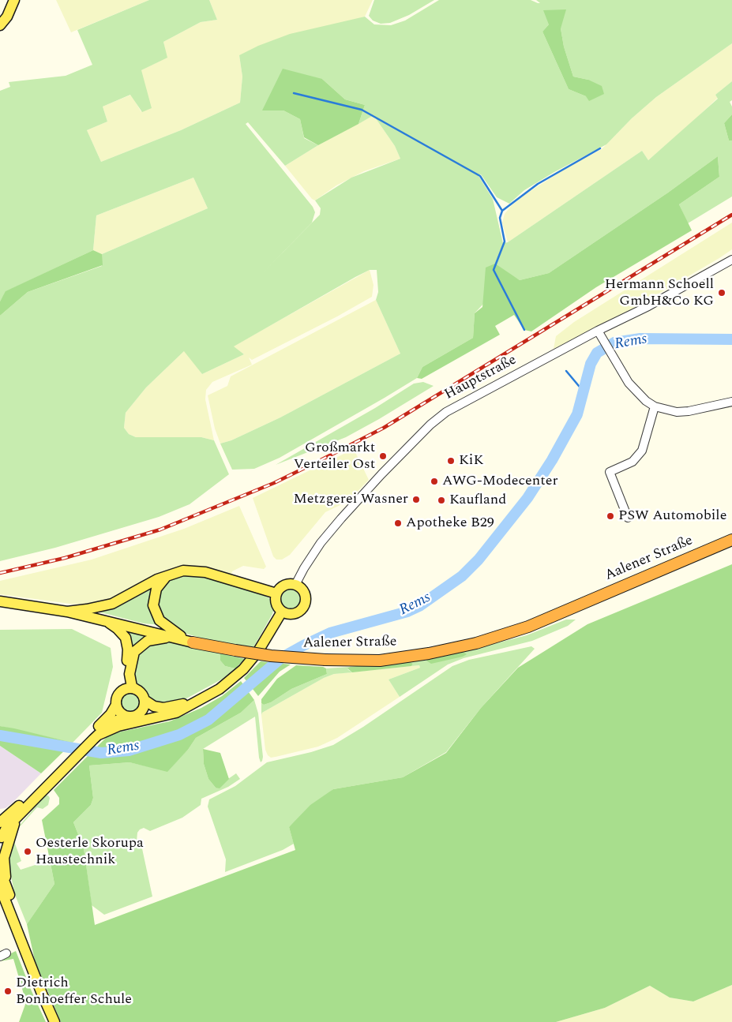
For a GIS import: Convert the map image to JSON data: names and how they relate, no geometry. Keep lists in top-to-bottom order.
{
  "streets": {
    "highway": ["Aalener Straße"],
    "street": ["Hauptstraße"]
  },
  "water": ["Rems"],
  "places": [
    "Hermann Schoell GmbH&Co KG",
    "Großmarkt Verteiler Ost",
    "KiK",
    "AWG-Modecenter",
    "Metzgerei Wasner",
    "Kaufland",
    "PSW Automobile",
    "Apotheke B29",
    "Oesterle Skorupa Haustechnik",
    "Dietrich Bonhoeffer Schule"
  ]
}
